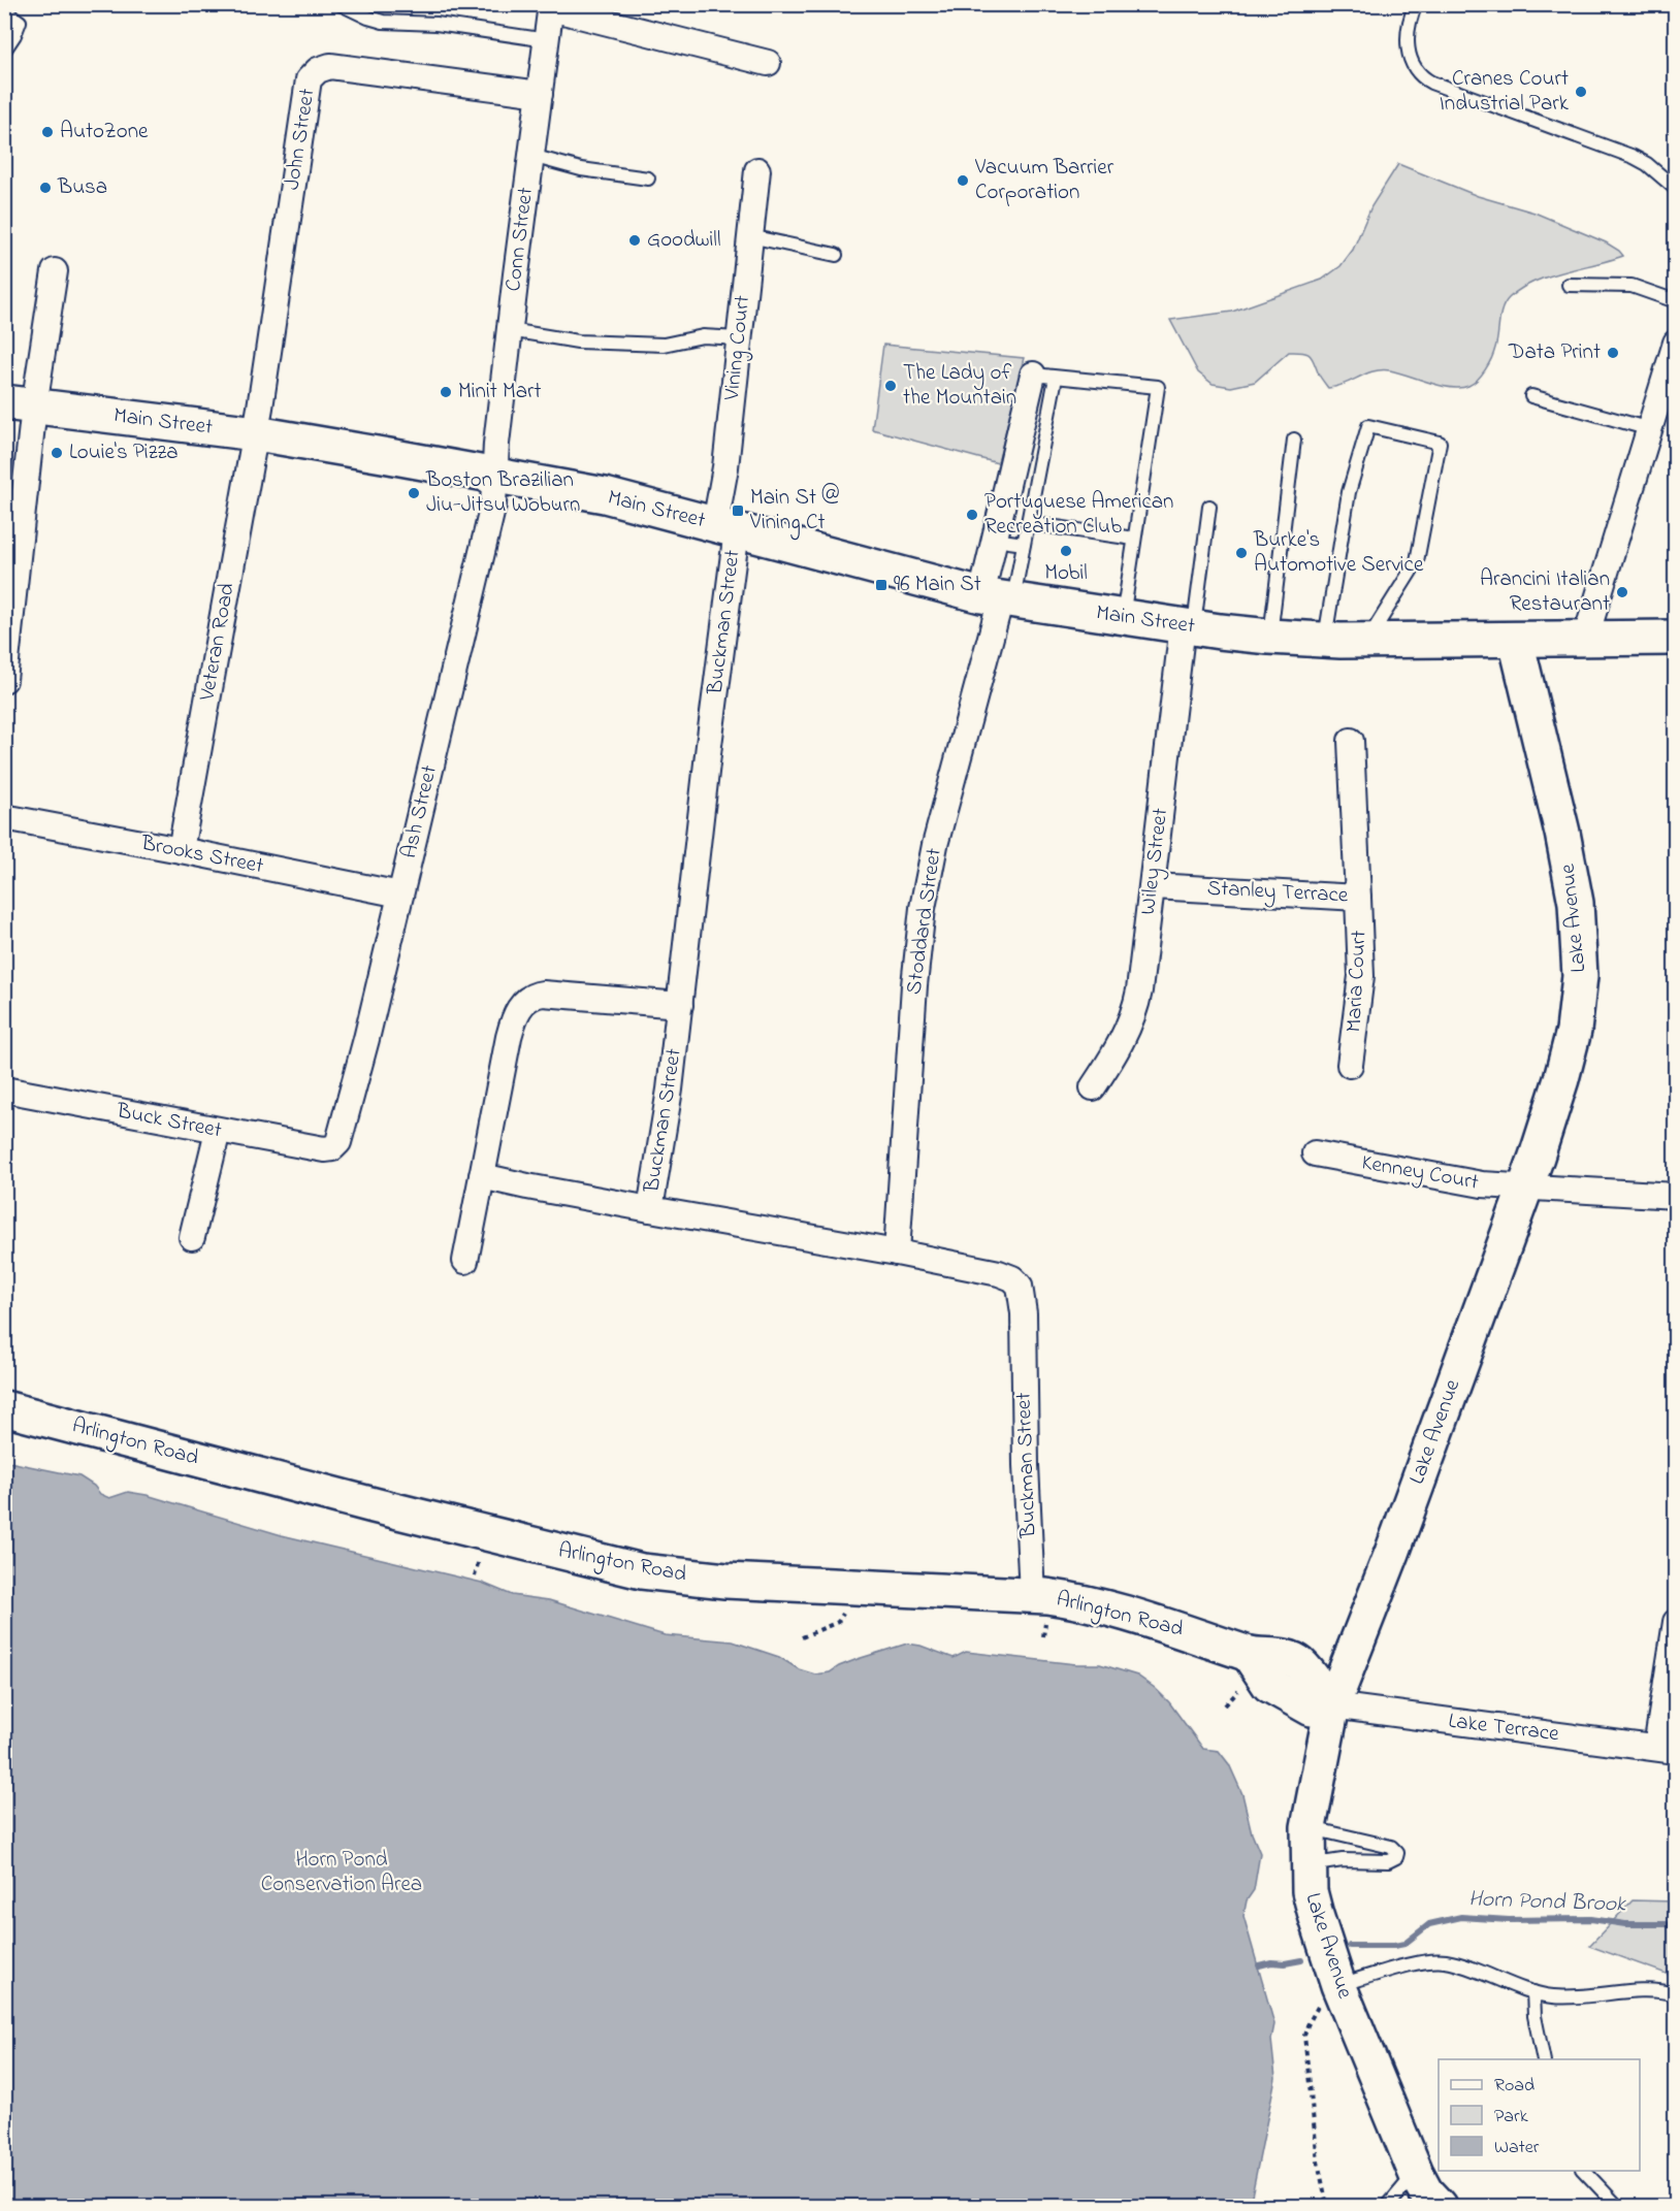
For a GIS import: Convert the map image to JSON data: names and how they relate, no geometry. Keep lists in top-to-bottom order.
{
  "streets": {
    "street": [
      "John Street",
      "Conn Street",
      "Vining Court",
      "Main Street",
      "Buckman Street",
      "Veteran Road",
      "Ash Street",
      "Brooks Street",
      "Wiley Street",
      "Stanley Terrace",
      "Lake Avenue",
      "Stoddard Street",
      "Maria Court",
      "Buck Street",
      "Kenney Court",
      "Arlington Road",
      "Lake Terrace"
    ]
  },
  "crossings": [
    ["John Street", "Conn Street"],
    ["John Street", "Main Street"],
    ["John Street", "Veteran Road"],
    ["Conn Street", "Main Street"],
    ["Conn Street", "Ash Street"],
    ["Vining Court", "Main Street"],
    ["Vining Court", "Buckman Street"],
    ["Main Street", "Buckman Street"],
    ["Main Street", "Veteran Road"],
    ["Main Street", "Ash Street"],
    ["Main Street", "Wiley Street"],
    ["Main Street", "Lake Avenue"],
    ["Main Street", "Stoddard Street"],
    ["Buckman Street", "Stoddard Street"],
    ["Buckman Street", "Arlington Road"],
    ["Veteran Road", "Brooks Street"],
    ["Ash Street", "Brooks Street"],
    ["Ash Street", "Buck Street"],
    ["Wiley Street", "Stanley Terrace"],
    ["Stanley Terrace", "Maria Court"],
    ["Lake Avenue", "Kenney Court"],
    ["Lake Avenue", "Arlington Road"],
    ["Lake Avenue", "Lake Terrace"],
    ["Arlington Road", "Lake Terrace"]
  ],
  "water": ["Horn Pond Brook"],
  "parks": ["Horn Pond Conservation Area"],
  "places": {
    "other": [
      "Cranes Court Industrial Park",
      "AutoZone",
      "Vacuum Barrier Corporation",
      "Busa",
      "Goodwill",
      "Data Print",
      "The Lady of the Mountain",
      "Minit Mart",
      "Louie's Pizza",
      "Boston Brazilian Jiu-Jitsu Woburn",
      "Portuguese American Recreation Club",
      "Mobil",
      "Burke's Automotive Service",
      "Arancini Italian Restaurant"
    ],
    "transit": ["Main St @ Vining Ct", "96 Main St"]
  },
  "legend": ["Road", "Park", "Water"]
}
